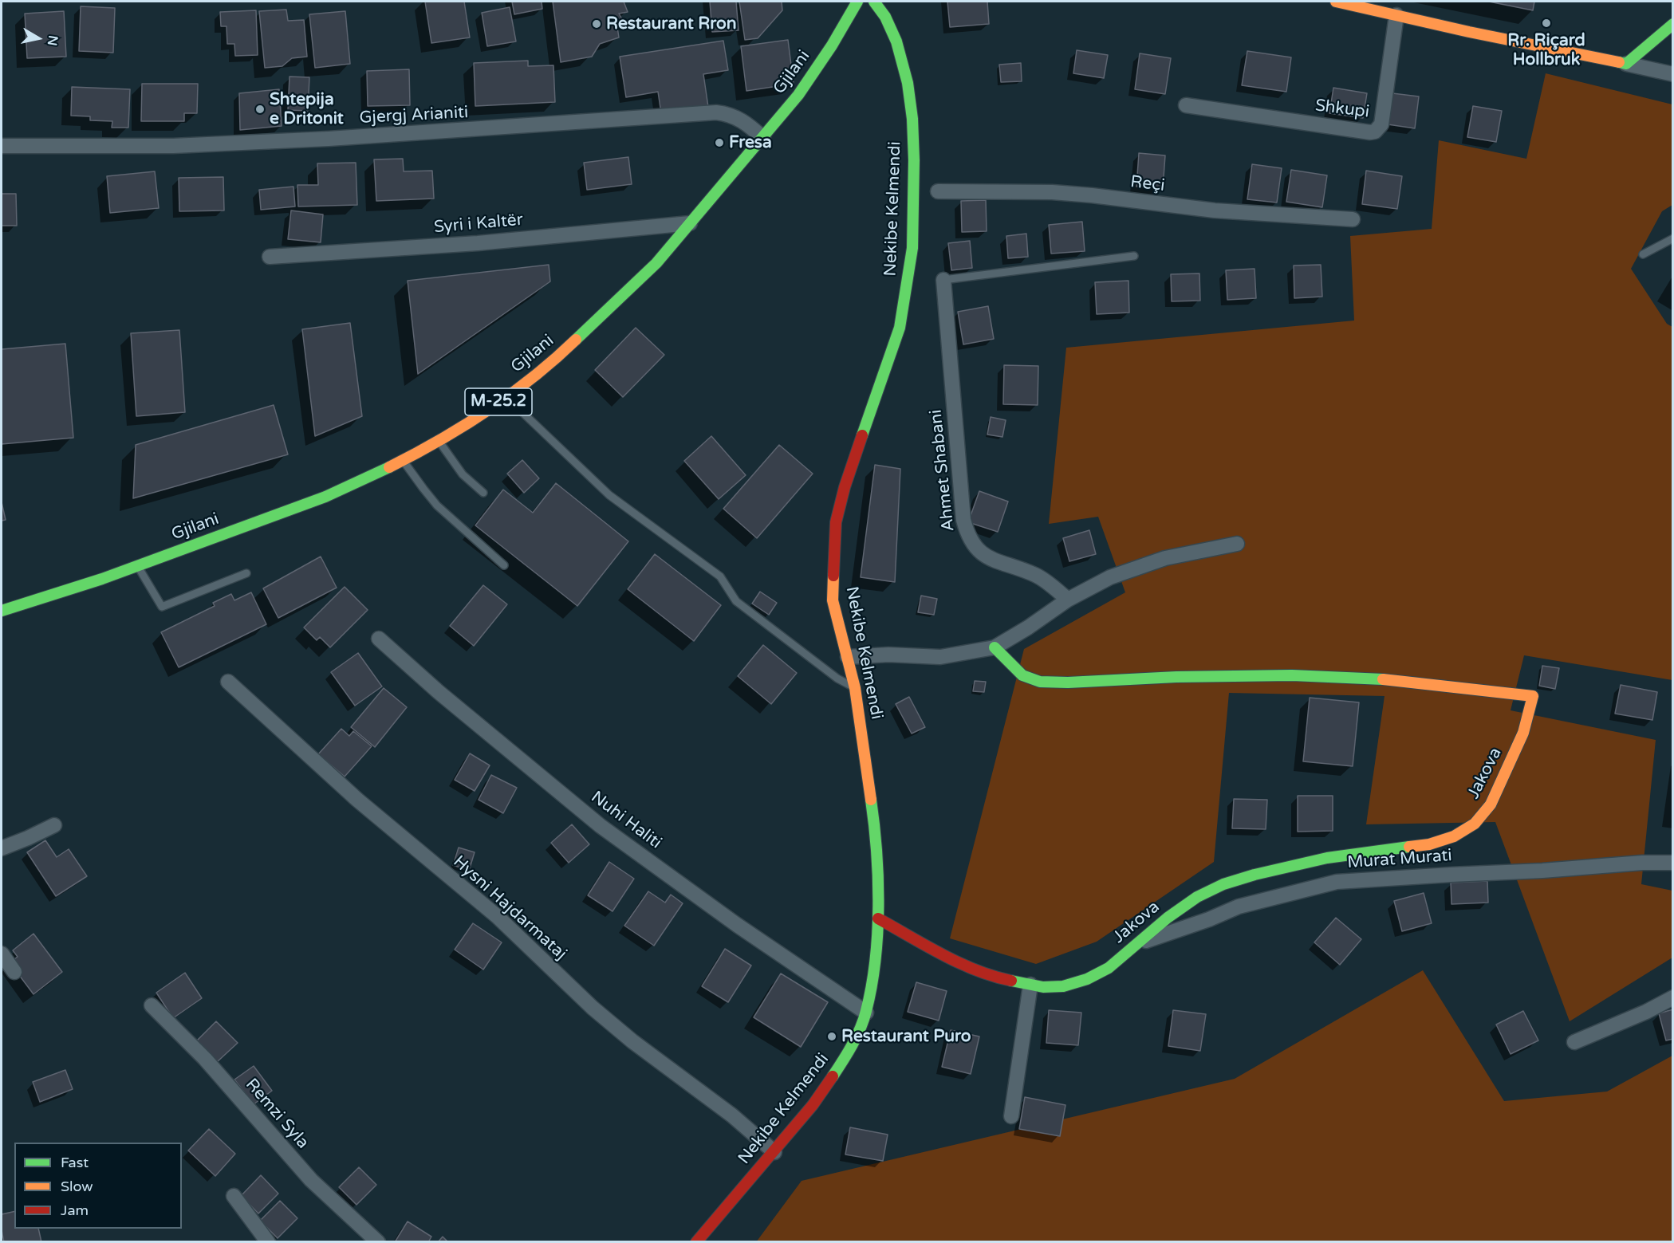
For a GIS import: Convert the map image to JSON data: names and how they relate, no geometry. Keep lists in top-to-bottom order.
{
  "streets": {
    "street": [
      "Gjilani",
      "Shkupi",
      "Gjergj Arianiti",
      "Reçi",
      "Nekibe Kelmendi",
      "Syri i Kaltër",
      "M-25.2",
      "Ahmet Shabani",
      "Jakova",
      "Nuhi Haliti",
      "Murat Murati",
      "Hysni Hajdarmataj",
      "Remzi Syla"
    ]
  },
  "crossings": [
    ["Gjilani", "Gjergj Arianiti"],
    ["Gjilani", "Syri i Kaltër"],
    ["Nekibe Kelmendi", "Jakova"],
    ["Nekibe Kelmendi", "Nuhi Haliti"],
    ["Nekibe Kelmendi", "Hysni Hajdarmataj"],
    ["Jakova", "Murat Murati"]
  ],
  "places": [
    "Rr. Riçard Hollbruk",
    "Restaurant Rron",
    "Shtepija e Dritonit",
    "Fresa",
    "Restaurant Puro"
  ],
  "legend": ["Fast", "Slow", "Jam"],
  "north": "right"
}
